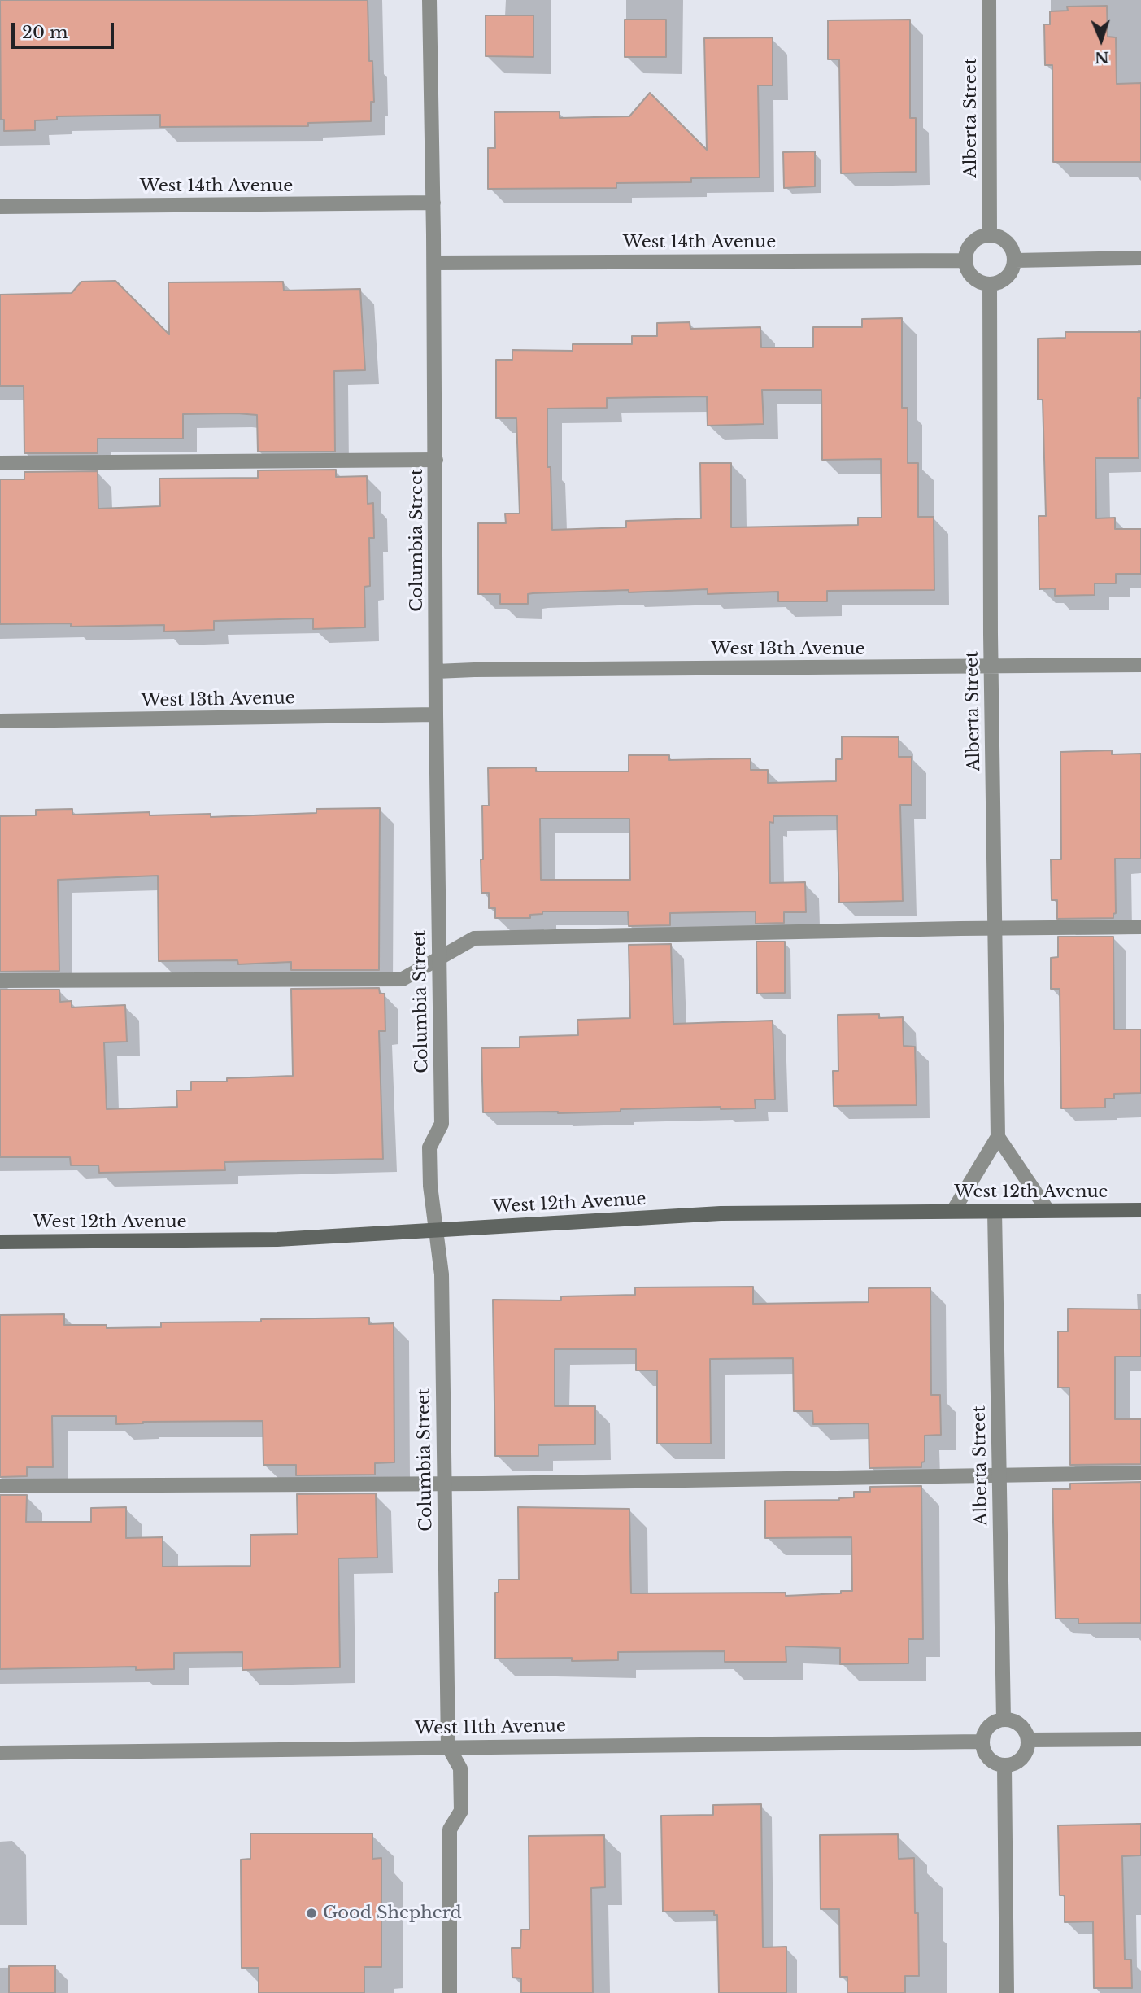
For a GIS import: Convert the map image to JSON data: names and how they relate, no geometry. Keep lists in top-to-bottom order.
{
  "streets": {
    "street": [
      "Alberta Street",
      "West 14th Avenue",
      "Columbia Street",
      "West 13th Avenue",
      "West 12th Avenue",
      "West 11th Avenue"
    ]
  },
  "crossings": [
    ["Alberta Street", "West 14th Avenue"],
    ["Alberta Street", "West 13th Avenue"],
    ["Alberta Street", "West 12th Avenue"],
    ["Alberta Street", "West 11th Avenue"],
    ["West 14th Avenue", "Columbia Street"],
    ["Columbia Street", "West 13th Avenue"],
    ["Columbia Street", "West 12th Avenue"],
    ["Columbia Street", "West 11th Avenue"]
  ],
  "places": ["Good Shepherd"],
  "scale_bar": "20 m",
  "north": "bottom"
}
